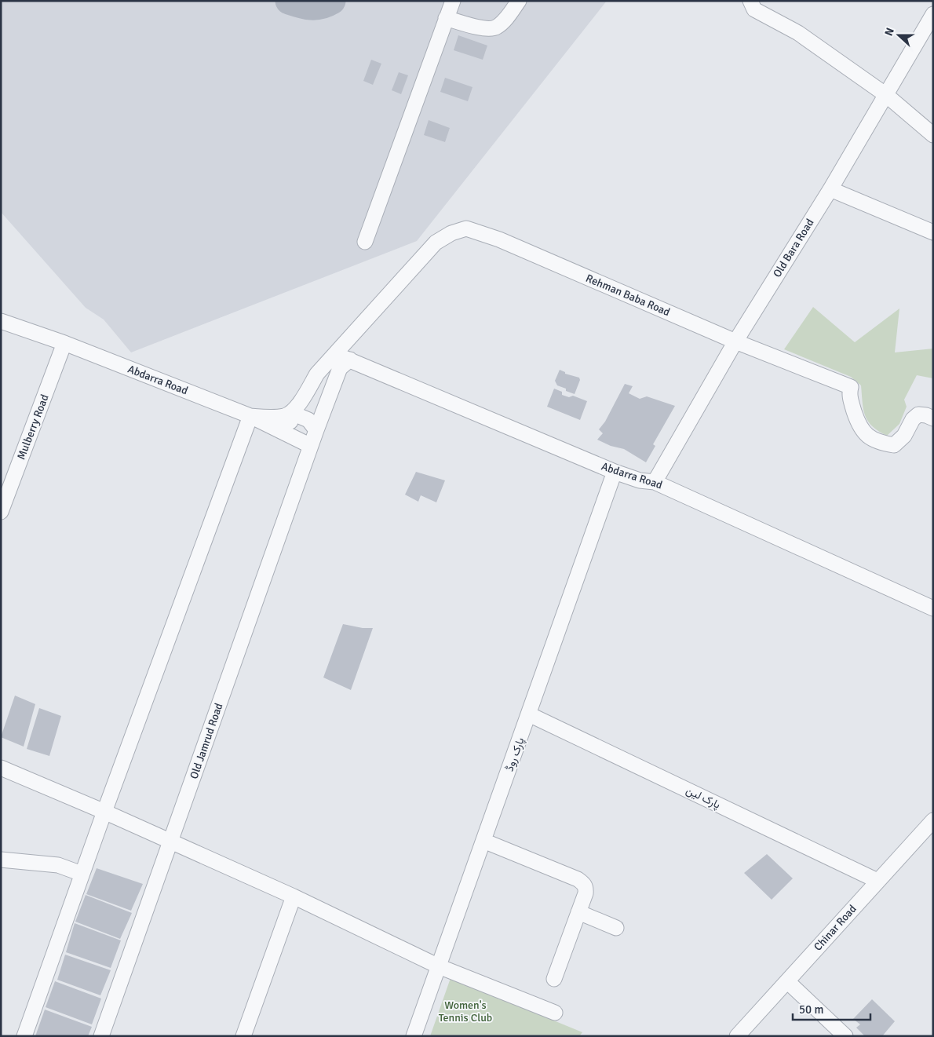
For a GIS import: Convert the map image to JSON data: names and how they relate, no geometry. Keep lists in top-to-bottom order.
{
  "streets": {
    "street": [
      "Old Bara Road",
      "Rehman Baba Road",
      "Abdarra Road",
      "Mulberry Road",
      "Old Jamrud Road",
      "پارک روڈ",
      "پارک لین",
      "Chinar Road"
    ]
  },
  "crossings": [
    ["Old Bara Road", "Rehman Baba Road"],
    ["Old Bara Road", "Abdarra Road"],
    ["Abdarra Road", "Mulberry Road"],
    ["Abdarra Road", "Old Jamrud Road"],
    ["Abdarra Road", "پارک روڈ"],
    ["پارک روڈ", "پارک لین"],
    ["پارک لین", "Chinar Road"]
  ],
  "parks": ["Women's Tennis Club"],
  "scale_bar": "50 m",
  "north": "left"
}
